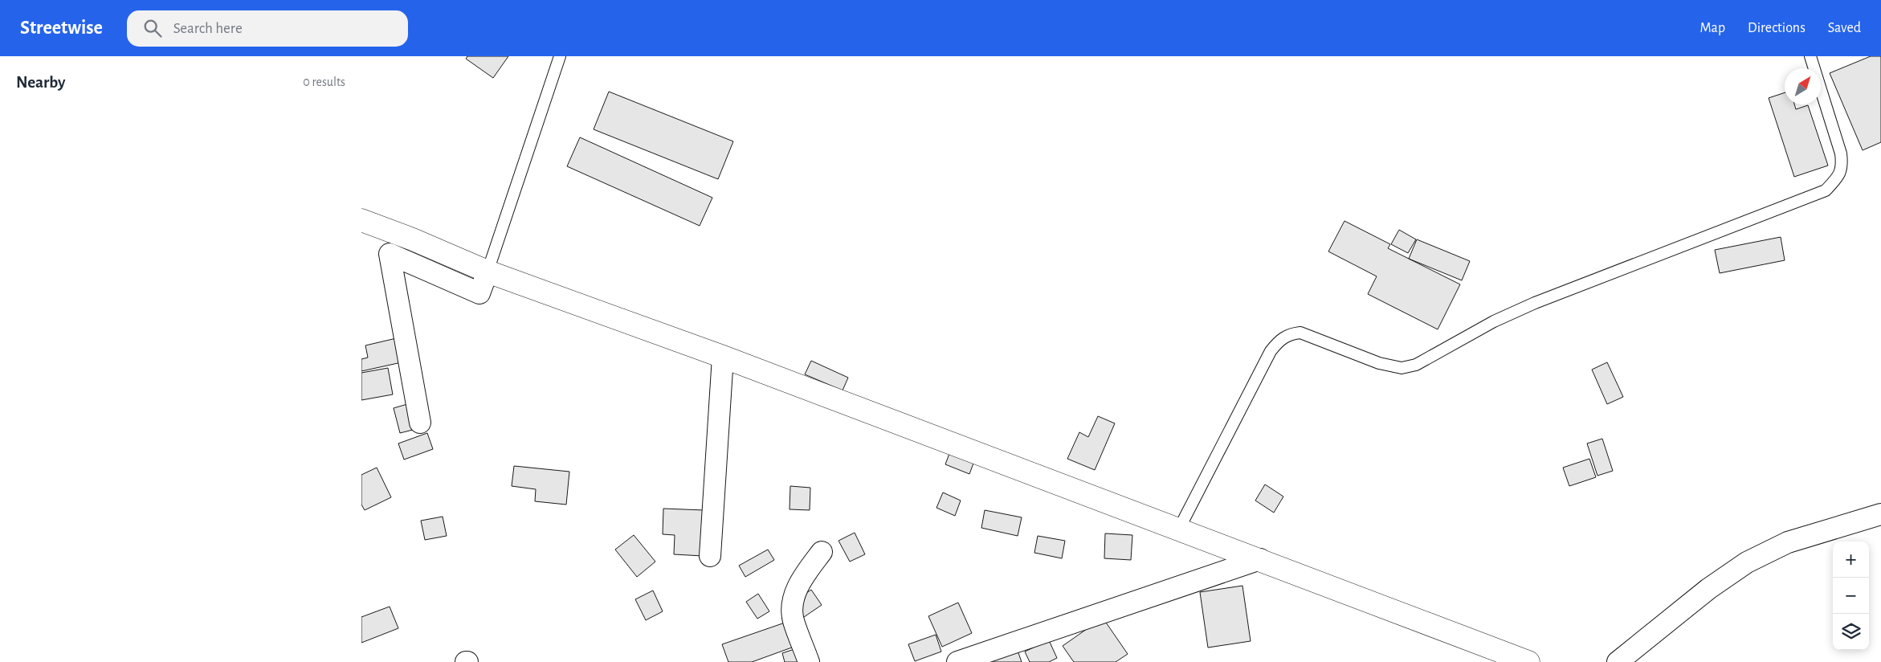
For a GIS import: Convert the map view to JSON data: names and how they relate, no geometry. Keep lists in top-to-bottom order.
{
  "north": "top right",
  "page": {
    "header": "Streetwise",
    "search": "Search here",
    "nav": ["Map", "Directions", "Saved"],
    "heading": ["Nearby", "0 results"],
    "map_buttons": ["+", "−"]
  }
}
